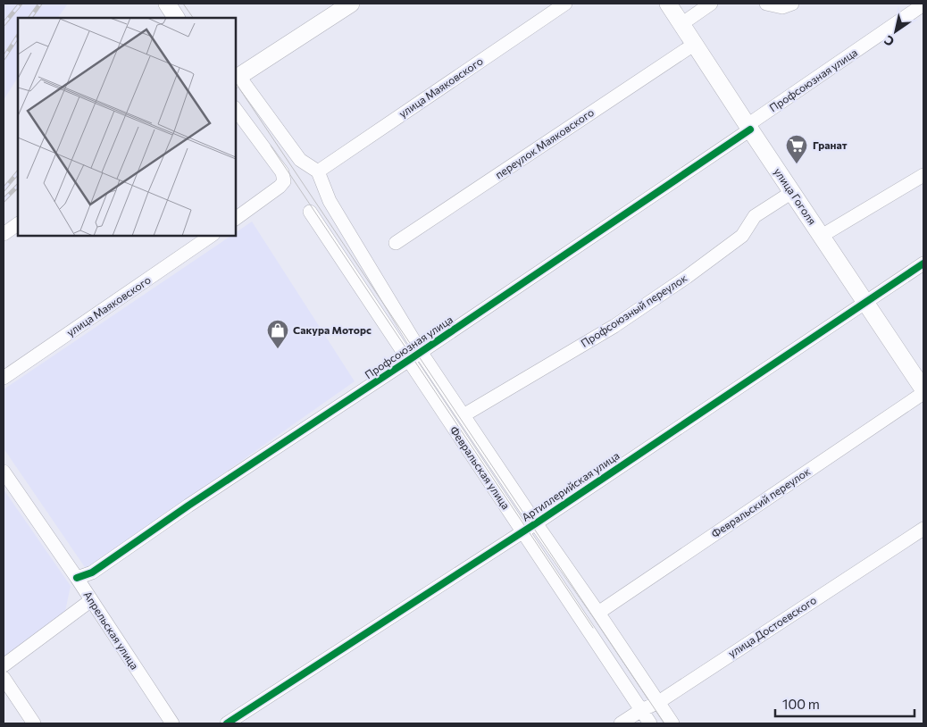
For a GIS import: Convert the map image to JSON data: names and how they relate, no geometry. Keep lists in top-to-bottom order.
{
  "streets": {
    "main road": ["улица Гоголя"],
    "street": [
      "Профсоюзная улица",
      "улица Маяковского",
      "переулок Маяковского",
      "Профсоюзный переулок",
      "Февральская улица",
      "Артиллерийская улица",
      "Февральский переулок",
      "улица Достоевского",
      "Апрельская улица"
    ]
  },
  "crossings": [
    ["Профсоюзная улица", "улица Гоголя"],
    ["Профсоюзная улица", "Февральская улица"],
    ["Профсоюзная улица", "Апрельская улица"],
    ["переулок Маяковского", "улица Гоголя"],
    ["улица Гоголя", "Профсоюзный переулок"],
    ["улица Гоголя", "Артиллерийская улица"],
    ["Февральская улица", "Артиллерийская улица"],
    ["Февральская улица", "улица Достоевского"]
  ],
  "places": {
    "supermarket": ["Гранат"],
    "shop": ["Сакура Моторс"]
  },
  "scale_bar": "100 m",
  "north": "bottom left"
}
